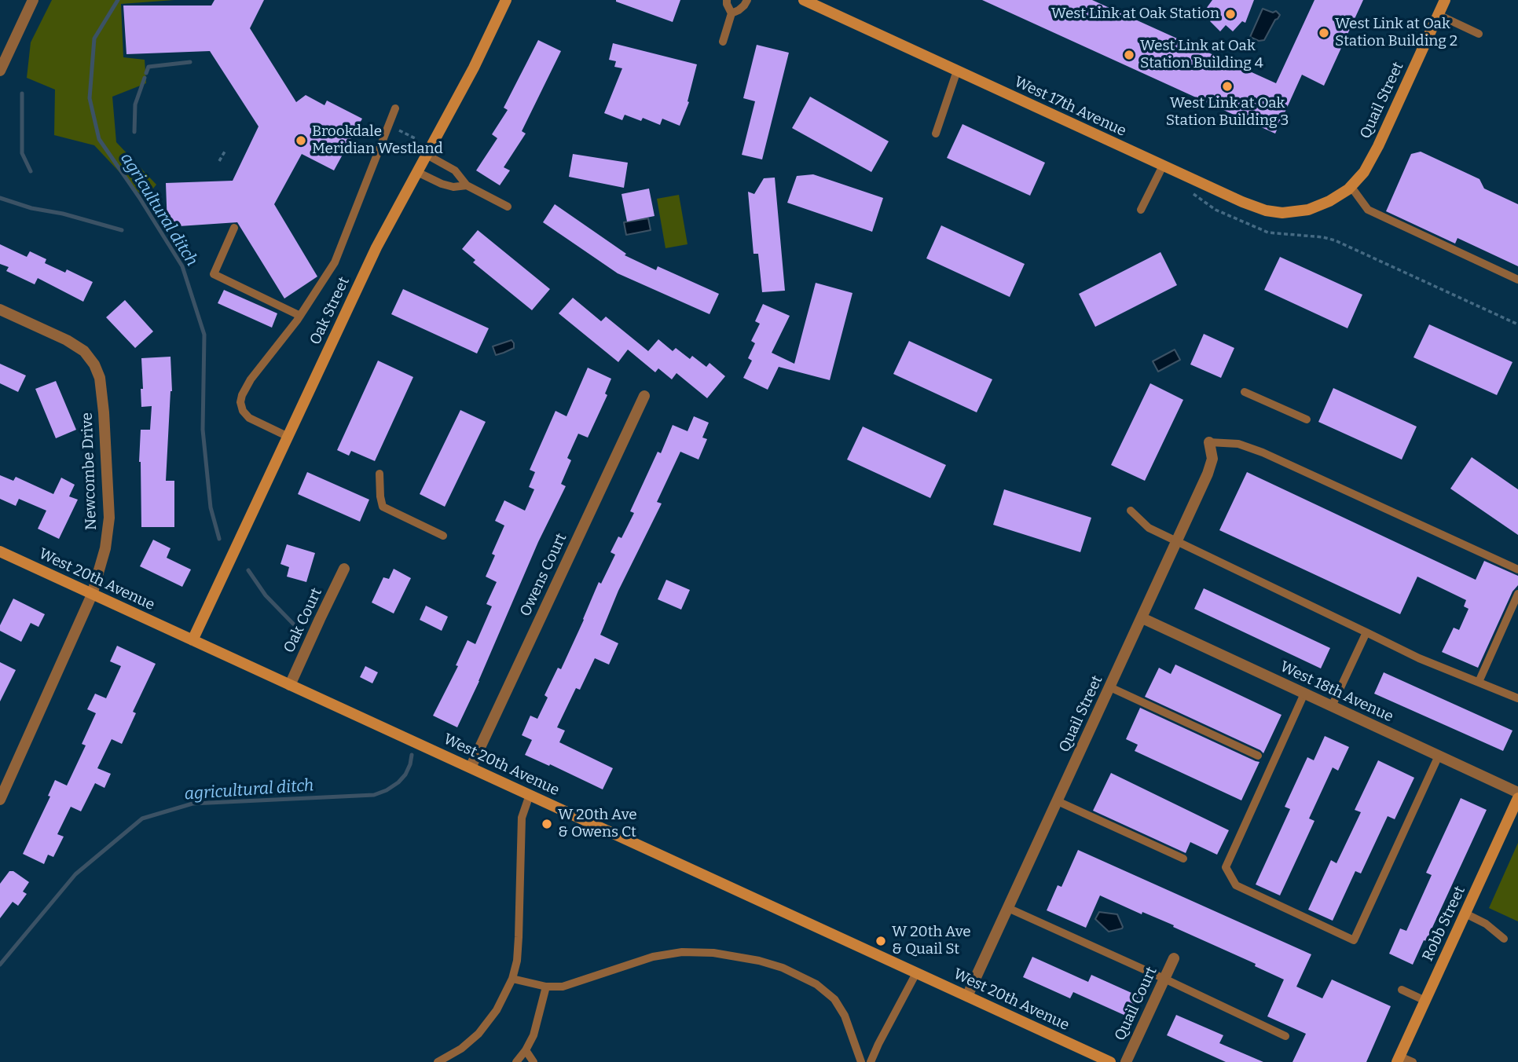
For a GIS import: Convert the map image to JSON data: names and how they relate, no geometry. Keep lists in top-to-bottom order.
{
  "streets": {
    "street": [
      "Quail Street",
      "West 17th Avenue",
      "Oak Street",
      "Newcombe Drive",
      "Owens Court",
      "West 20th Avenue",
      "Oak Court",
      "West 18th Avenue",
      "Robb Street",
      "Quail Court"
    ]
  },
  "crossings": [
    ["Quail Street", "West 17th Avenue"],
    ["Quail Street", "West 20th Avenue"],
    ["Quail Street", "West 18th Avenue"],
    ["Oak Street", "West 20th Avenue"],
    ["Newcombe Drive", "West 20th Avenue"],
    ["Owens Court", "West 20th Avenue"],
    ["West 20th Avenue", "Oak Court"]
  ],
  "water": ["agricultural ditch"],
  "places": [
    "West Link at Oak Station",
    "West Link at Oak Station Building 2",
    "West Link at Oak Station Building 4",
    "West Link at Oak Station Building 3",
    "Brookdale Meridian Westland",
    "W 20th Ave & Owens Ct",
    "W 20th Ave & Quail St"
  ]
}
